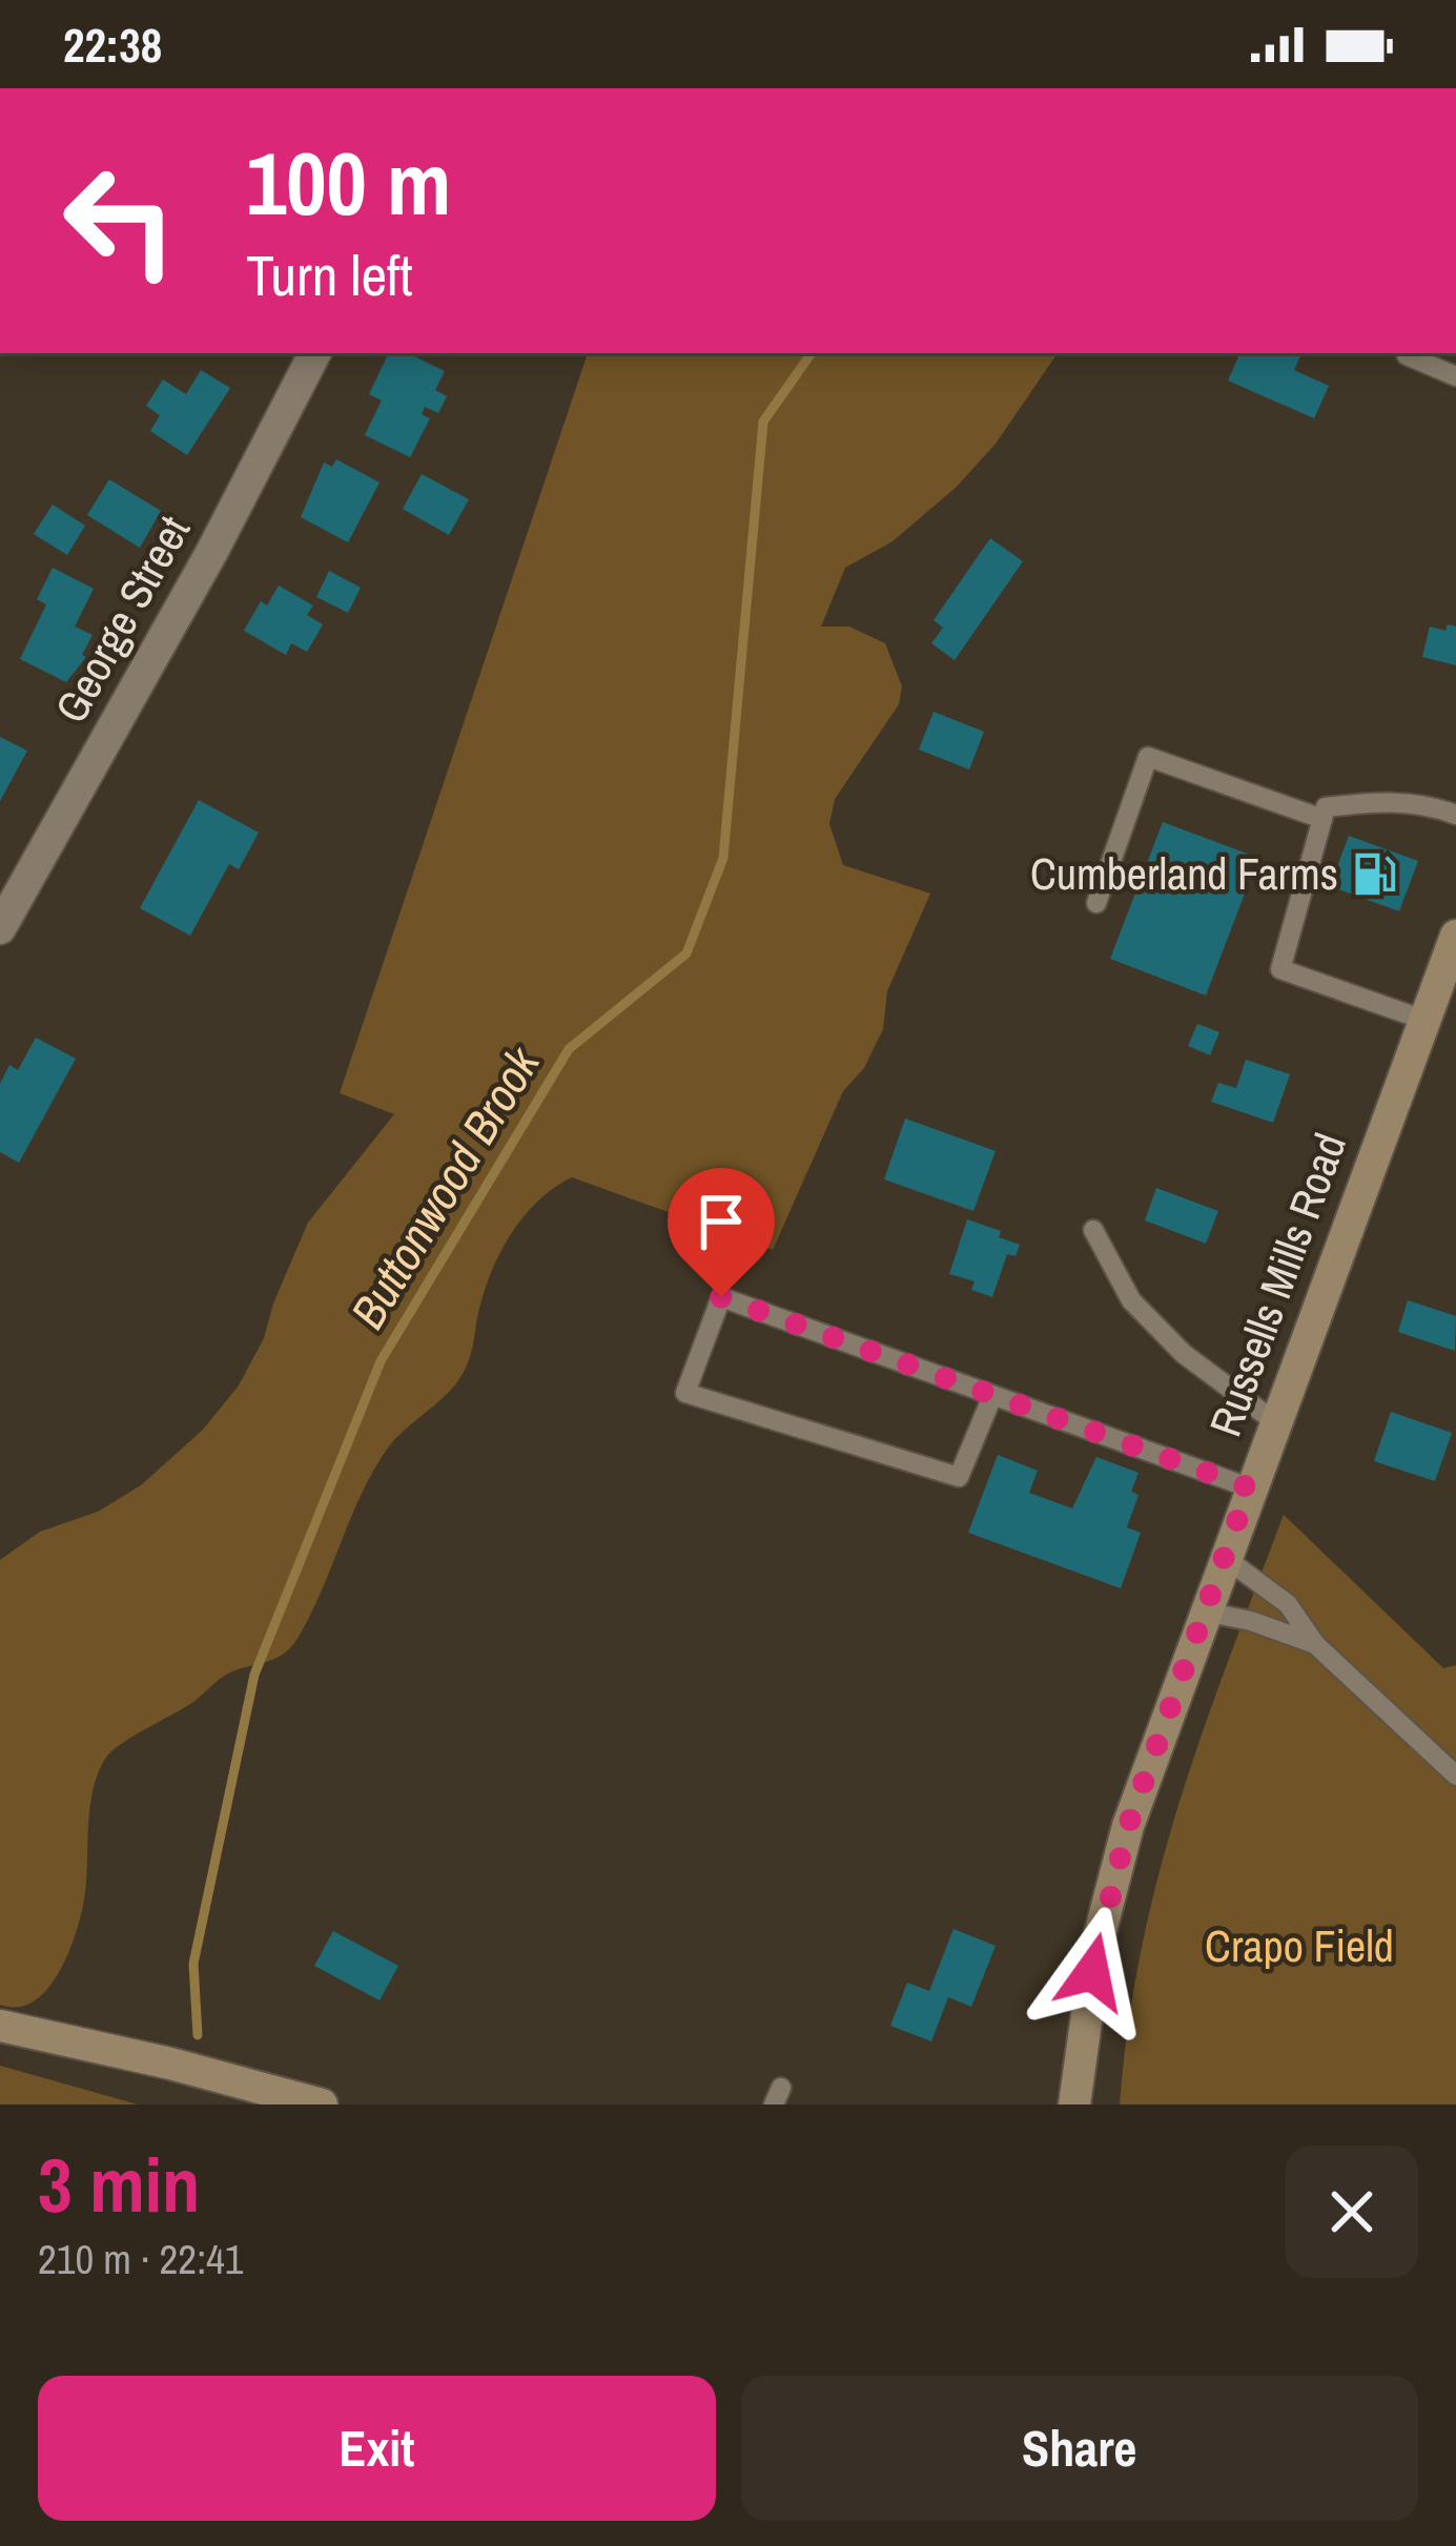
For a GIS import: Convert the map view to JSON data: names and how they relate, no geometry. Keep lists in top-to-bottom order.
{
  "streets": {
    "main road": ["Russells Mills Road"],
    "street": ["George Street"]
  },
  "water": ["Buttonwood Brook"],
  "parks": ["Crapo Field"],
  "places": {
    "fuel station": ["Cumberland Farms"]
  },
  "page": {
    "status": "22:38",
    "turn": ["100 m", "Turn left"],
    "heading": ["3 min", "210 m · 22:41"],
    "buttons": ["Exit", "Share"]
  }
}
